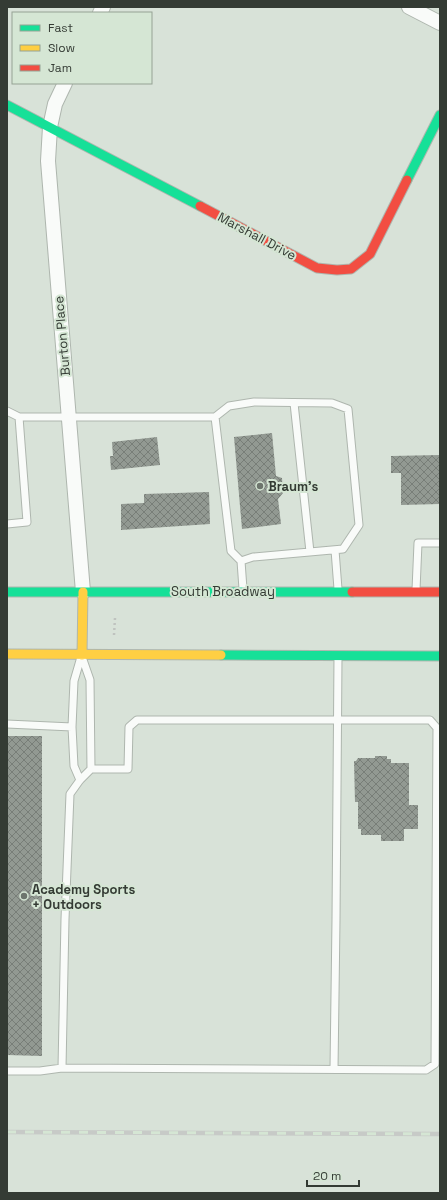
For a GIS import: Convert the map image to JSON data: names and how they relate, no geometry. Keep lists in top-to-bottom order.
{
  "streets": {
    "main road": ["Marshall Drive", "South Broadway"],
    "street": ["Burton Place"]
  },
  "crossings": [
    ["Marshall Drive", "Burton Place"],
    ["Burton Place", "South Broadway"]
  ],
  "places": ["Braum’s", "Academy Sports + Outdoors"],
  "legend": ["Fast", "Slow", "Jam"],
  "scale_bar": "20 m"
}
